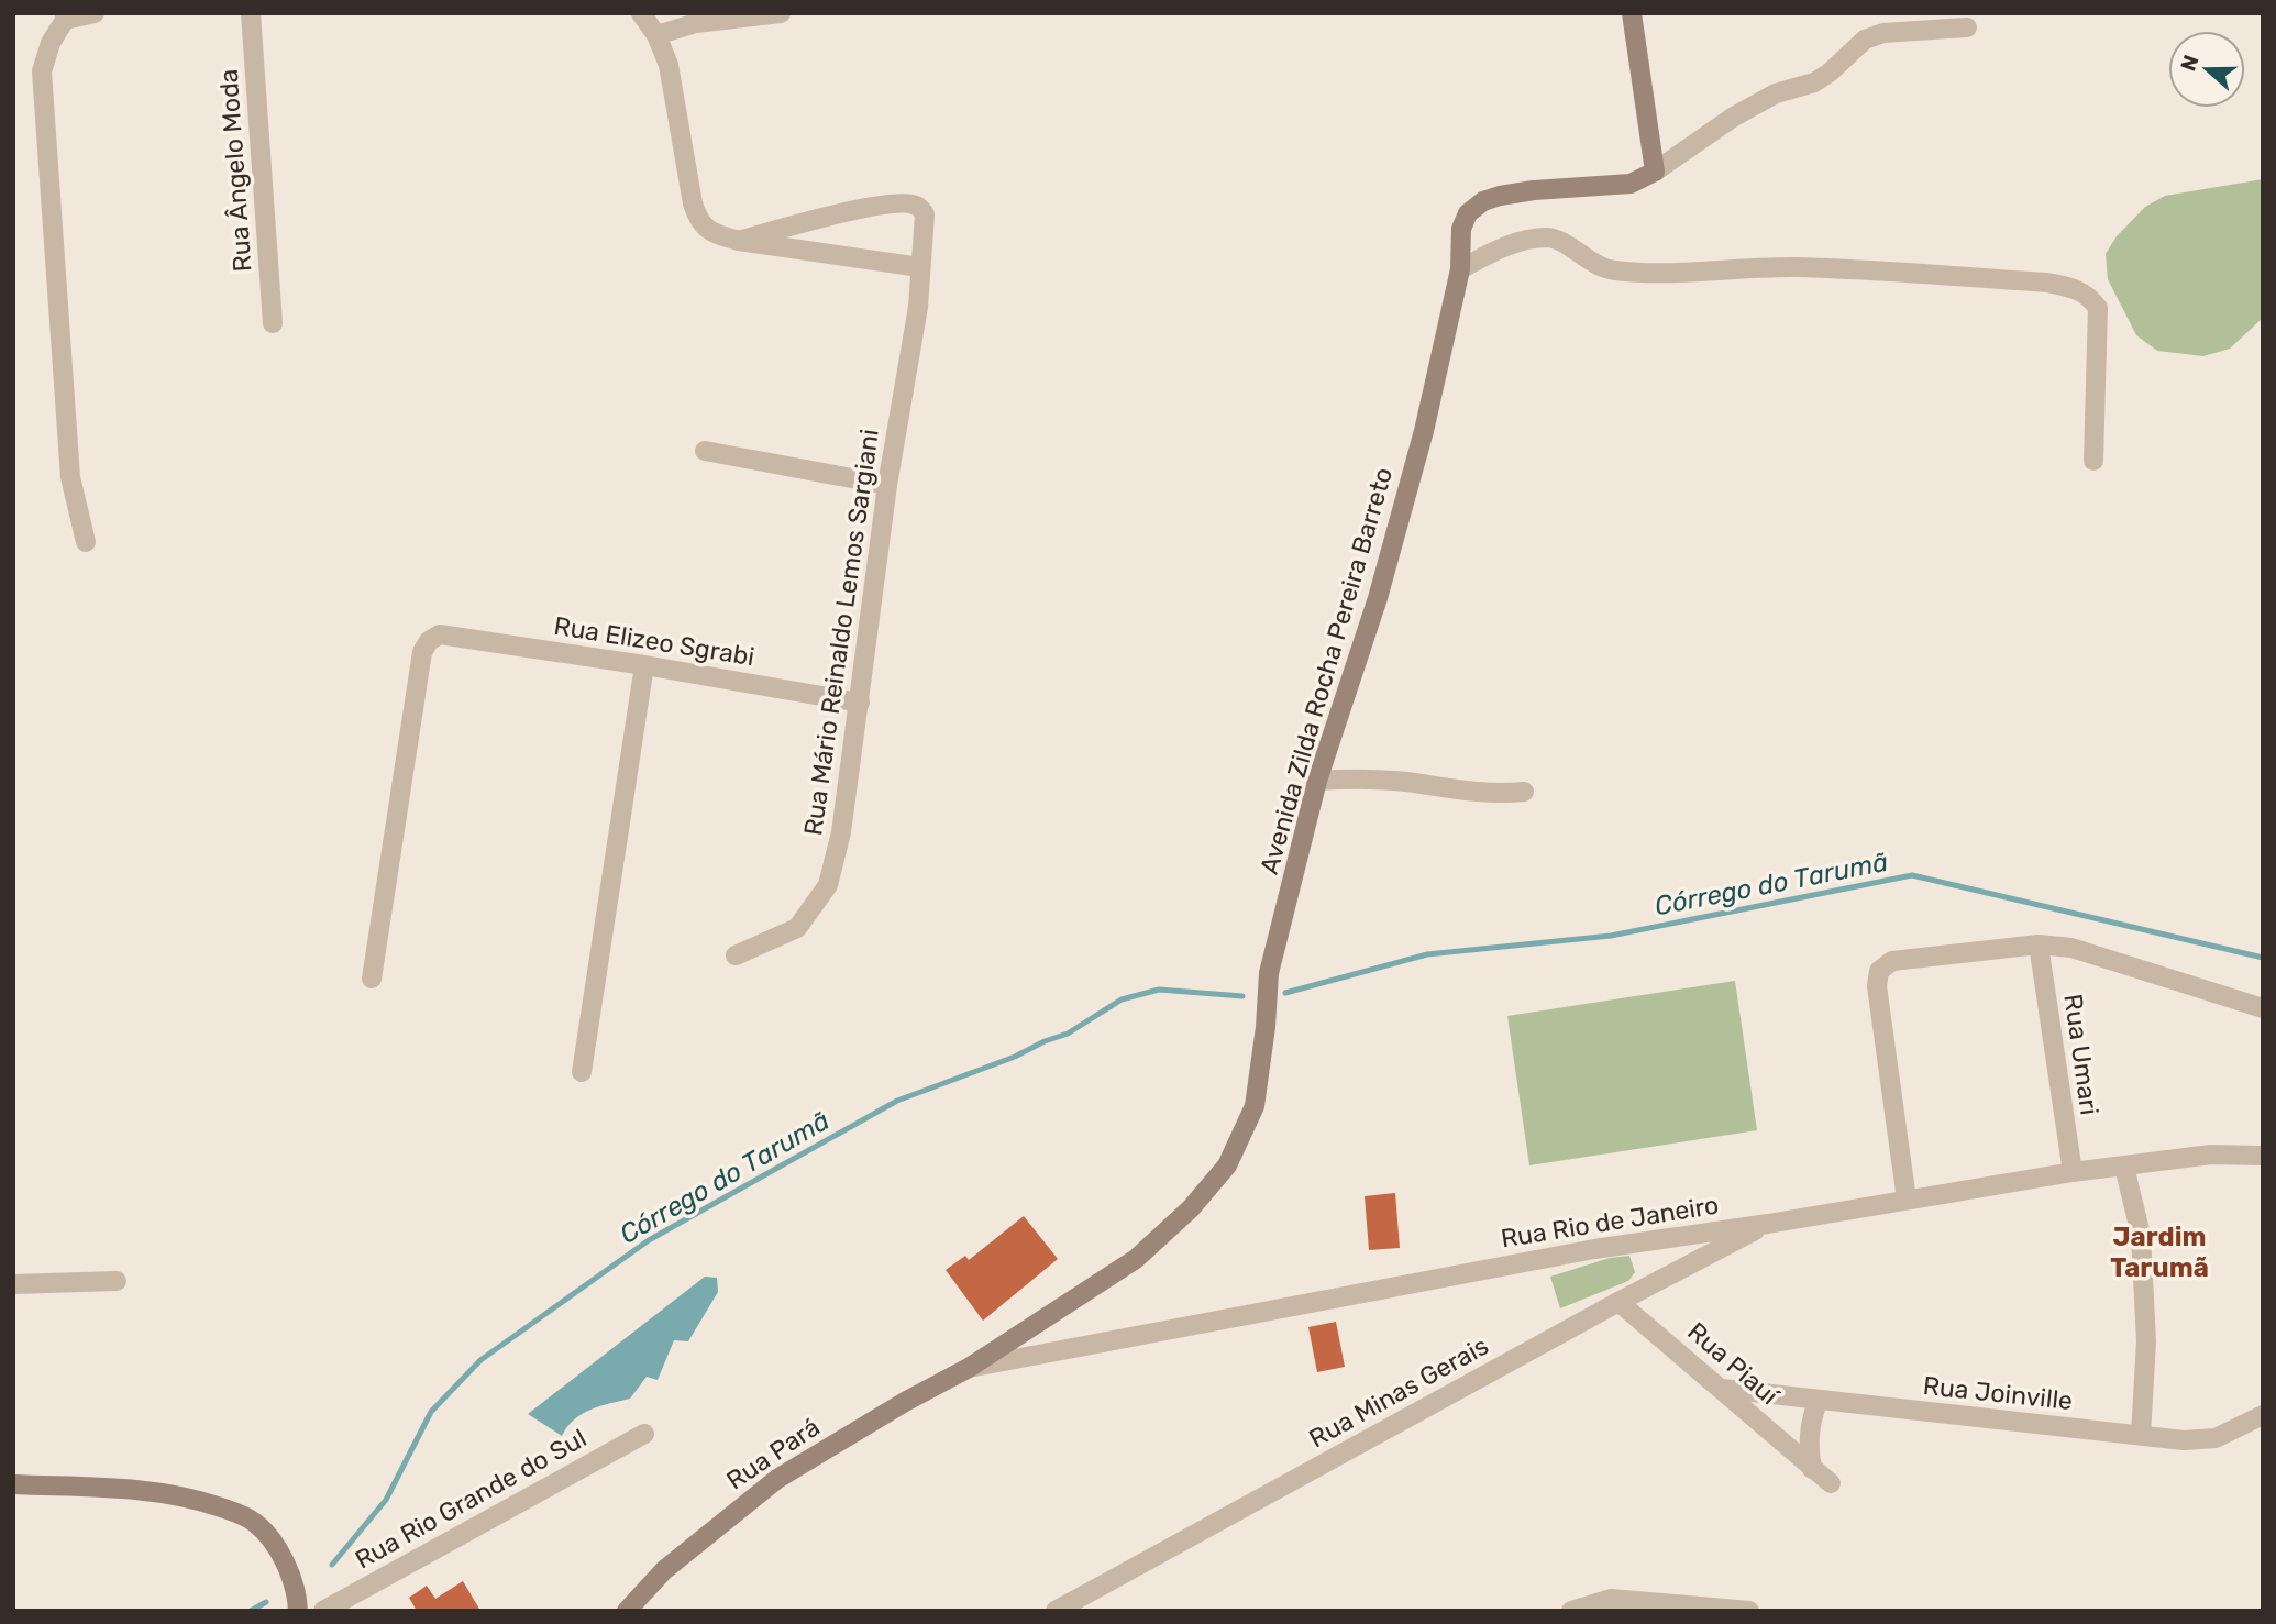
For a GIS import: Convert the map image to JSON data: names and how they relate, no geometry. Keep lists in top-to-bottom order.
{
  "streets": {
    "street": [
      "Rua Ângelo Moda",
      "Rua Mário Reinaldo Lemos Sargiani",
      "Rua Elizeo Sgrabi",
      "Avenida Zilda Rocha Pereira Barreto",
      "Rua Umari",
      "Rua Rio de Janeiro",
      "Rua Piauí",
      "Rua Minas Gerais",
      "Rua Joinville",
      "Rua Pará",
      "Rua Rio Grande do Sul"
    ]
  },
  "crossings": [
    ["Rua Mário Reinaldo Lemos Sargiani", "Rua Elizeo Sgrabi"],
    ["Avenida Zilda Rocha Pereira Barreto", "Rua Rio de Janeiro"],
    ["Avenida Zilda Rocha Pereira Barreto", "Rua Pará"],
    ["Rua Umari", "Rua Rio de Janeiro"],
    ["Rua Rio de Janeiro", "Rua Minas Gerais"],
    ["Rua Rio de Janeiro", "Rua Pará"],
    ["Rua Piauí", "Rua Minas Gerais"],
    ["Rua Piauí", "Rua Joinville"]
  ],
  "districts": ["Jardim Tarumã"],
  "water": ["Córrego do Tarumã"],
  "north": "left"
}
